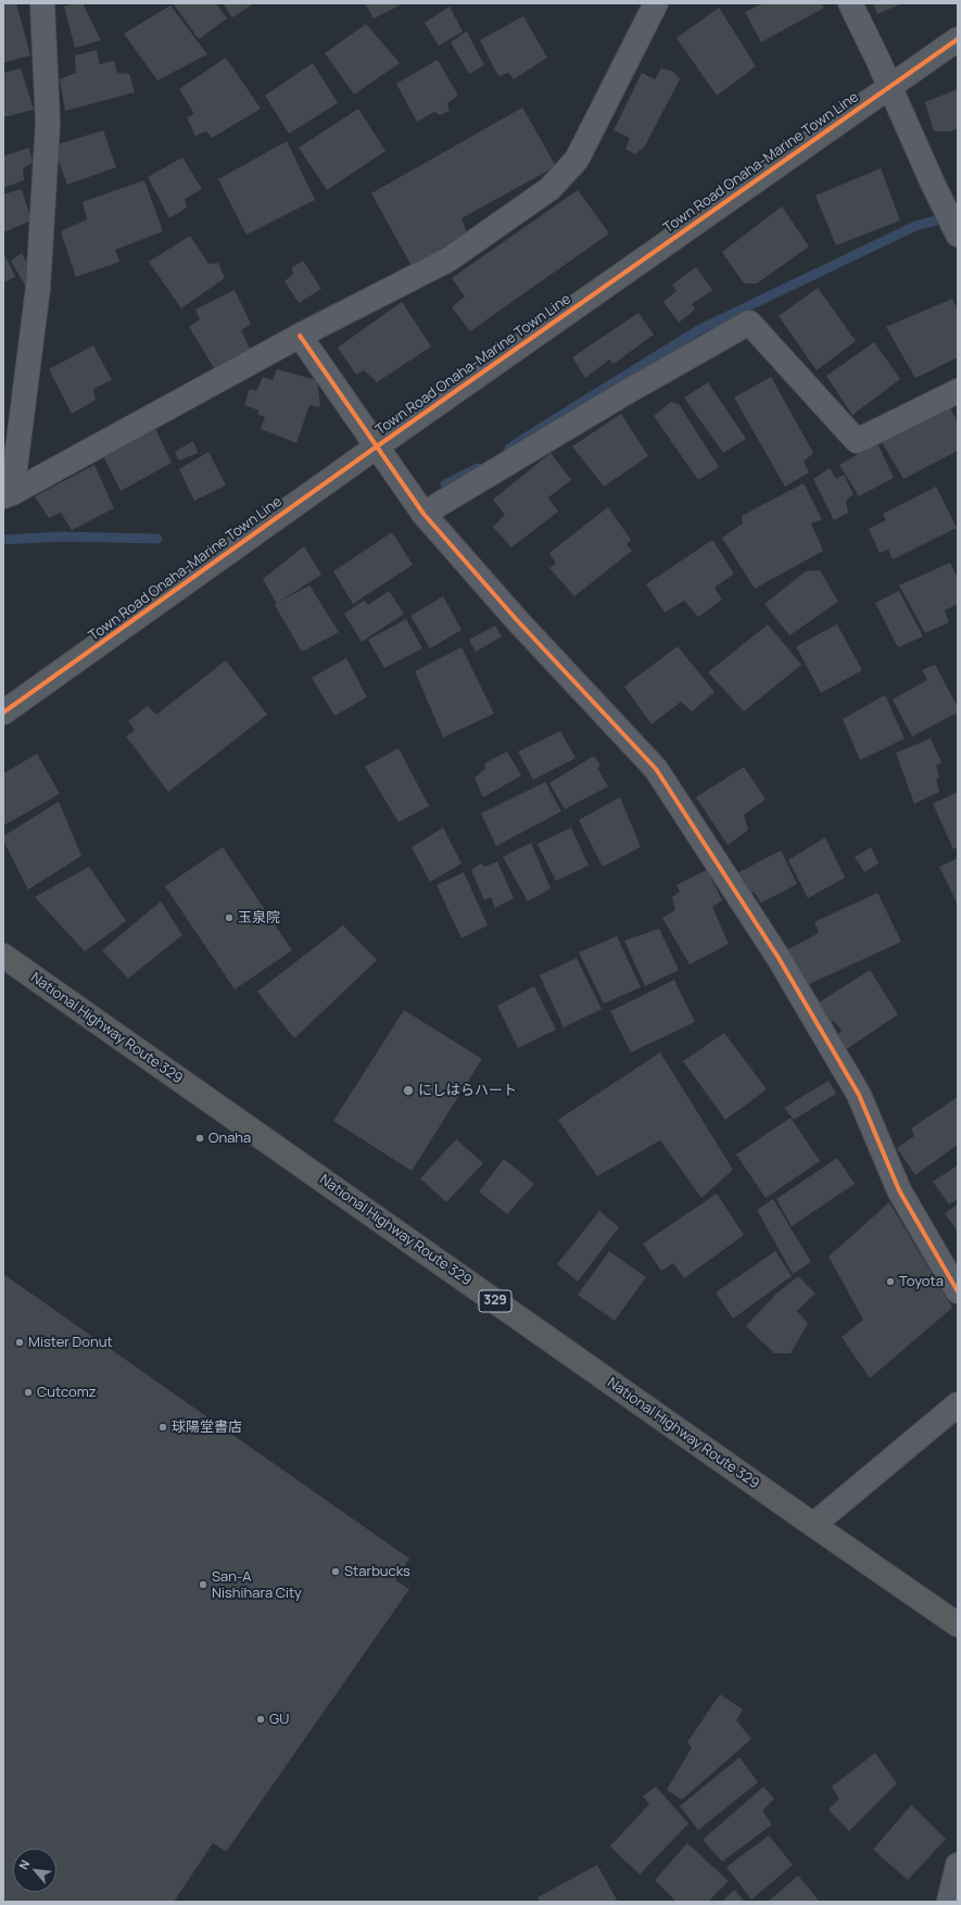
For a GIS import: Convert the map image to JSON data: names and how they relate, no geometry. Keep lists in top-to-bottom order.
{
  "streets": {
    "highway": ["National Highway Route 329", "329"],
    "street": ["Town Road Onaha-Marine Town Line"]
  },
  "places": [
    "玉泉院",
    "にしはらハート",
    "Onaha",
    "Toyota",
    "Mister Donut",
    "Cutcomz",
    "球陽堂書店",
    "Starbucks",
    "San-A Nishihara City",
    "GU"
  ],
  "north": "top left"
}
